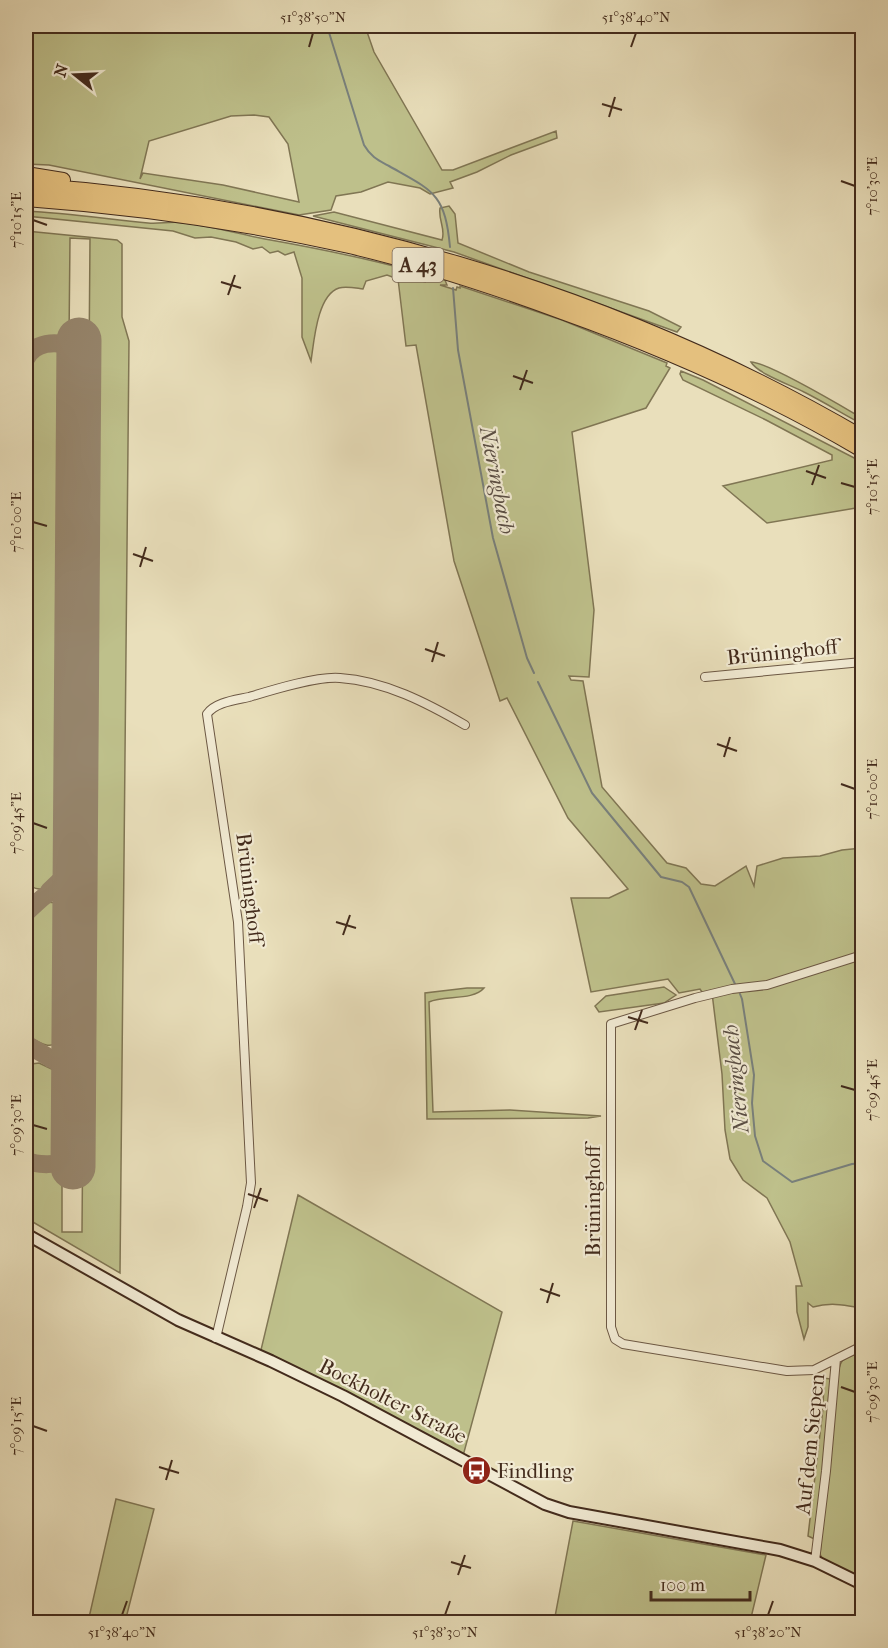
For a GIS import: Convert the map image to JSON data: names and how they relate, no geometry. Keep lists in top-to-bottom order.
{
  "streets": {
    "highway": ["A 43"],
    "street": ["Brüninghoff", "Bockholter Straße", "Auf dem Siepen"]
  },
  "crossings": [
    ["Brüninghoff", "Bockholter Straße"],
    ["Brüninghoff", "Auf dem Siepen"],
    ["Bockholter Straße", "Auf dem Siepen"]
  ],
  "water": ["Nieringbach"],
  "places": {
    "bus stop": ["Findling"]
  },
  "scale_bar": "100 m",
  "north": "left",
  "coordinates": [
    "51°38'50\"N",
    "51°38'40\"N",
    "7°10'30\"E",
    "7°10'15\"E",
    "7°10'00\"E",
    "7°09'45\"E",
    "7°09'30\"E",
    "7°09'15\"E",
    "51°38'30\"N",
    "51°38'20\"N"
  ]
}
